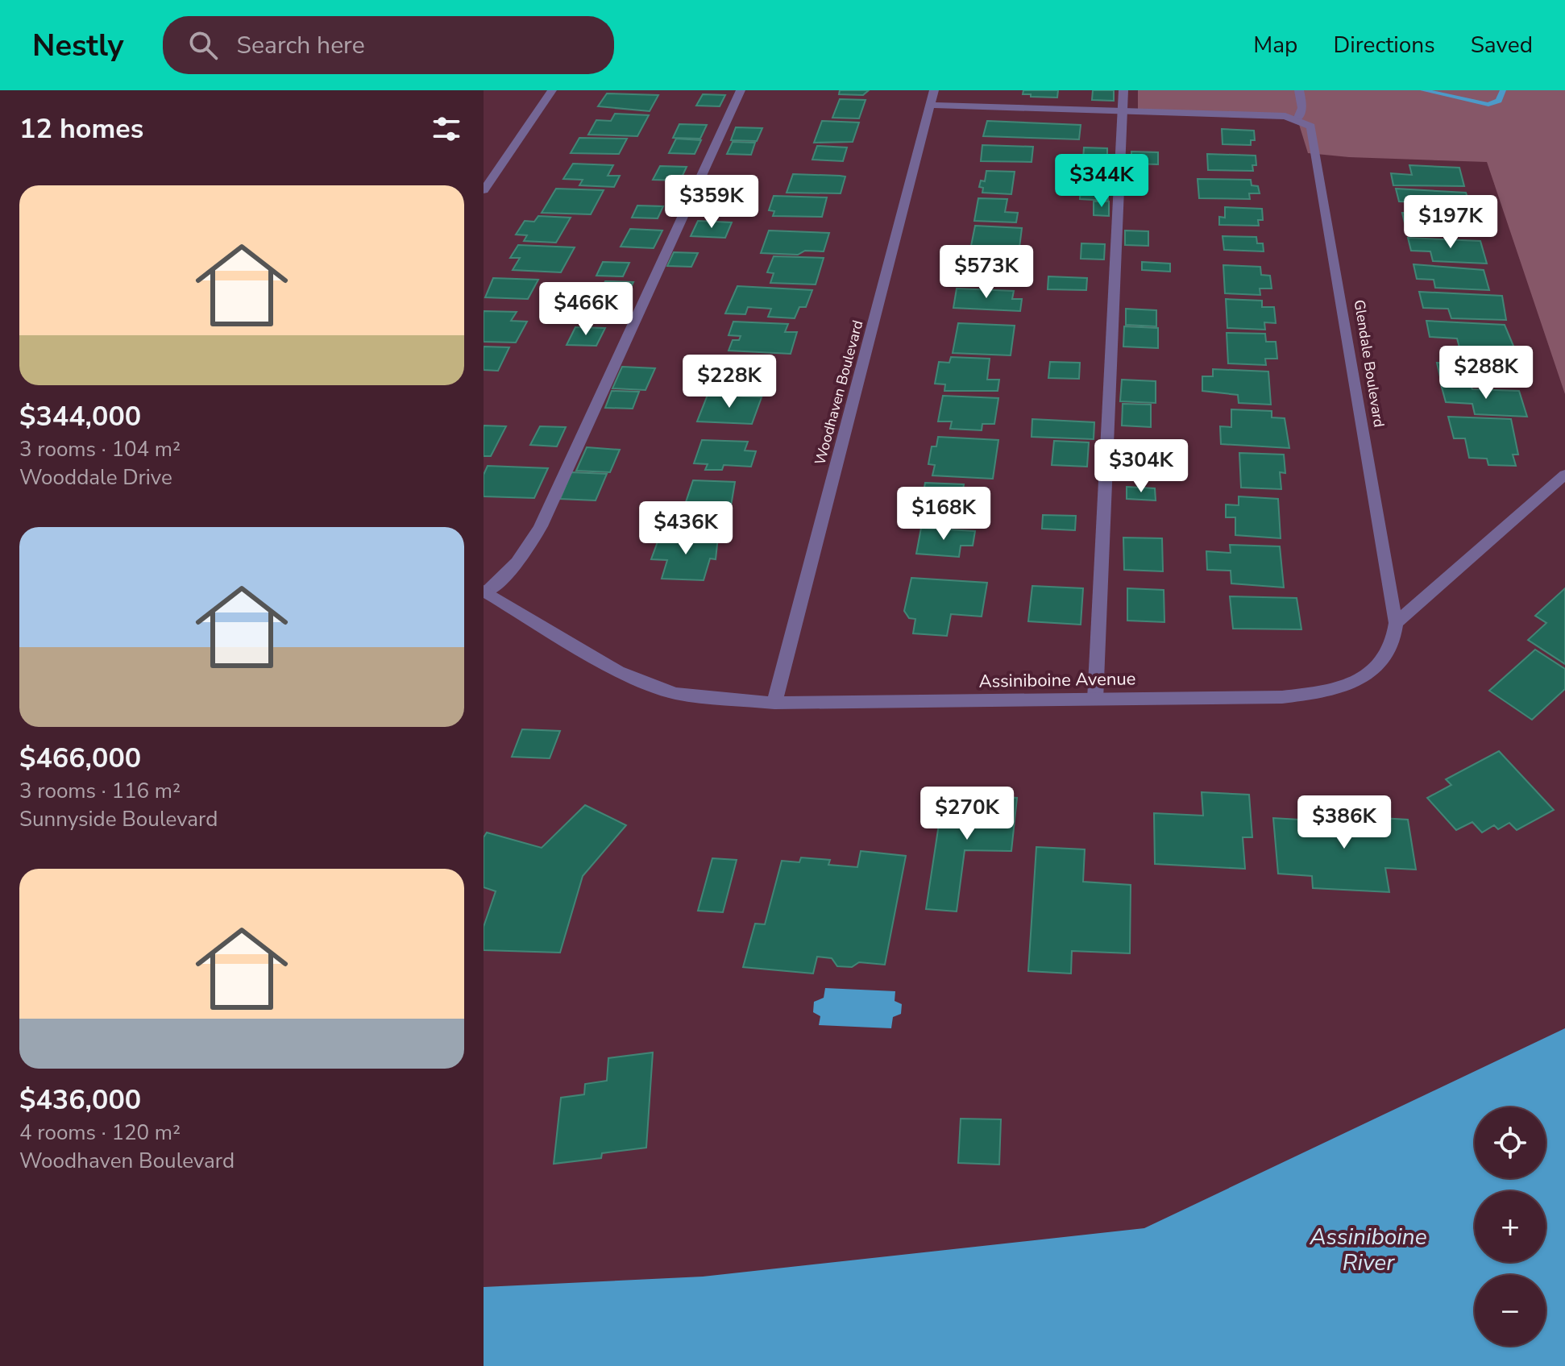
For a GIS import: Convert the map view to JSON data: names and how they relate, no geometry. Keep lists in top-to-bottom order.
{
  "streets": {
    "street": ["Glendale Boulevard", "Woodhaven Boulevard", "Assiniboine Avenue"]
  },
  "crossings": [
    ["Glendale Boulevard", "Assiniboine Avenue"],
    ["Woodhaven Boulevard", "Assiniboine Avenue"]
  ],
  "water": ["Assiniboine River"],
  "page": {
    "header": "Nestly",
    "search": "Search here",
    "nav": ["Map", "Directions", "Saved"],
    "heading": "12 homes",
    "price": [
      "$344K",
      "$359K",
      "$197K",
      "$573K",
      "$466K",
      "$288K",
      "$228K",
      "$304K",
      "$168K",
      "$436K",
      "$270K",
      "$386K"
    ],
    "list": [
      {
        "name": "$344,000",
        "note": "3 rooms · 104 m² · Wooddale Drive"
      },
      {
        "name": "$466,000",
        "note": "3 rooms · 116 m² · Sunnyside Boulevard"
      },
      {
        "name": "$436,000",
        "note": "4 rooms · 120 m² · Woodhaven Boulevard"
      }
    ],
    "map_buttons": ["+", "−"]
  }
}
